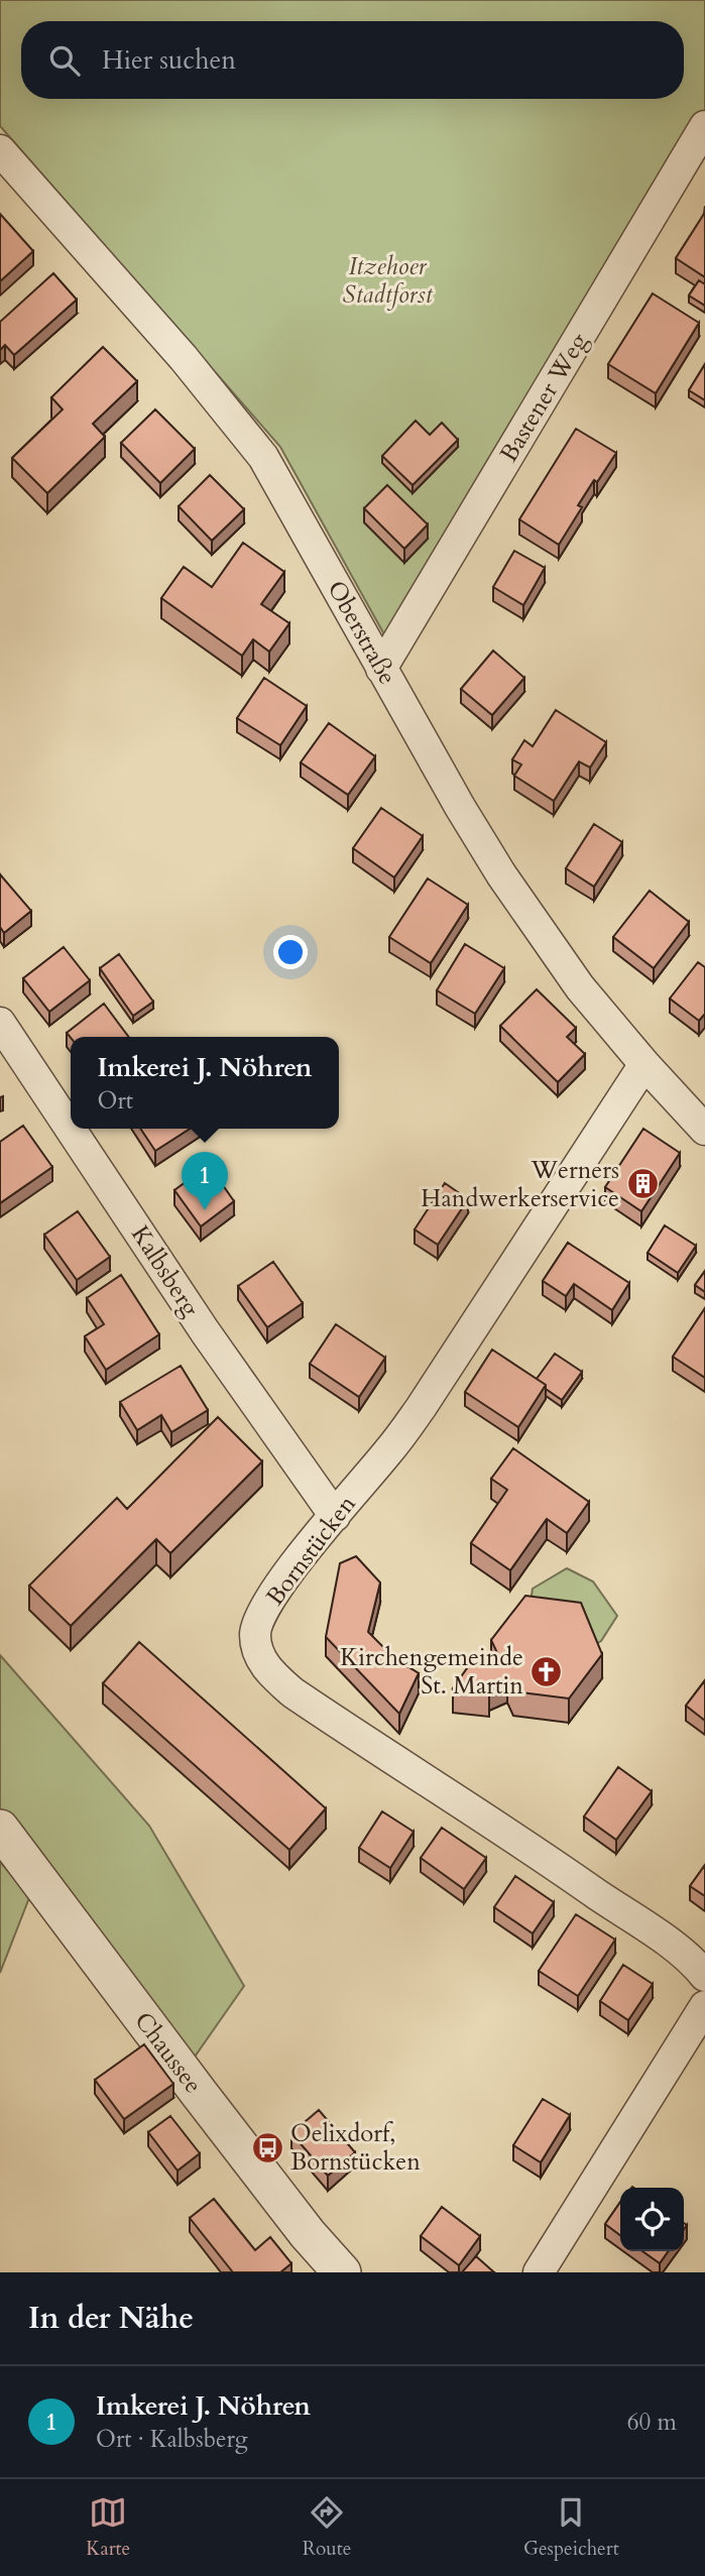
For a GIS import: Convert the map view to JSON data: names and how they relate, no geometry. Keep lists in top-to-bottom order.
{
  "streets": {
    "street": [
      "Bastener Weg",
      "Oberstraße",
      "Kalbsberg",
      "Bornstücken",
      "Chaussee"
    ]
  },
  "crossings": [
    ["Bastener Weg", "Oberstraße"],
    ["Oberstraße", "Bornstücken"],
    ["Kalbsberg", "Bornstücken"]
  ],
  "parks": ["Itzehoer Stadtforst"],
  "places": {
    "building": ["Werners Handwerkerservice"],
    "church": ["Kirchengemeinde St. Martin"],
    "bus stop": ["Oelixdorf, Bornstücken"]
  },
  "page": {
    "search": "Hier suchen",
    "popup": ["Imkerei J. Nöhren", "Ort"],
    "pins": "1",
    "heading": "In der Nähe",
    "list": [
      {
        "mark": "1",
        "name": "Imkerei J. Nöhren",
        "note": "Ort · Kalbsberg",
        "value": "60 m"
      }
    ],
    "nav": ["Karte", "Route", "Gespeichert"]
  }
}
